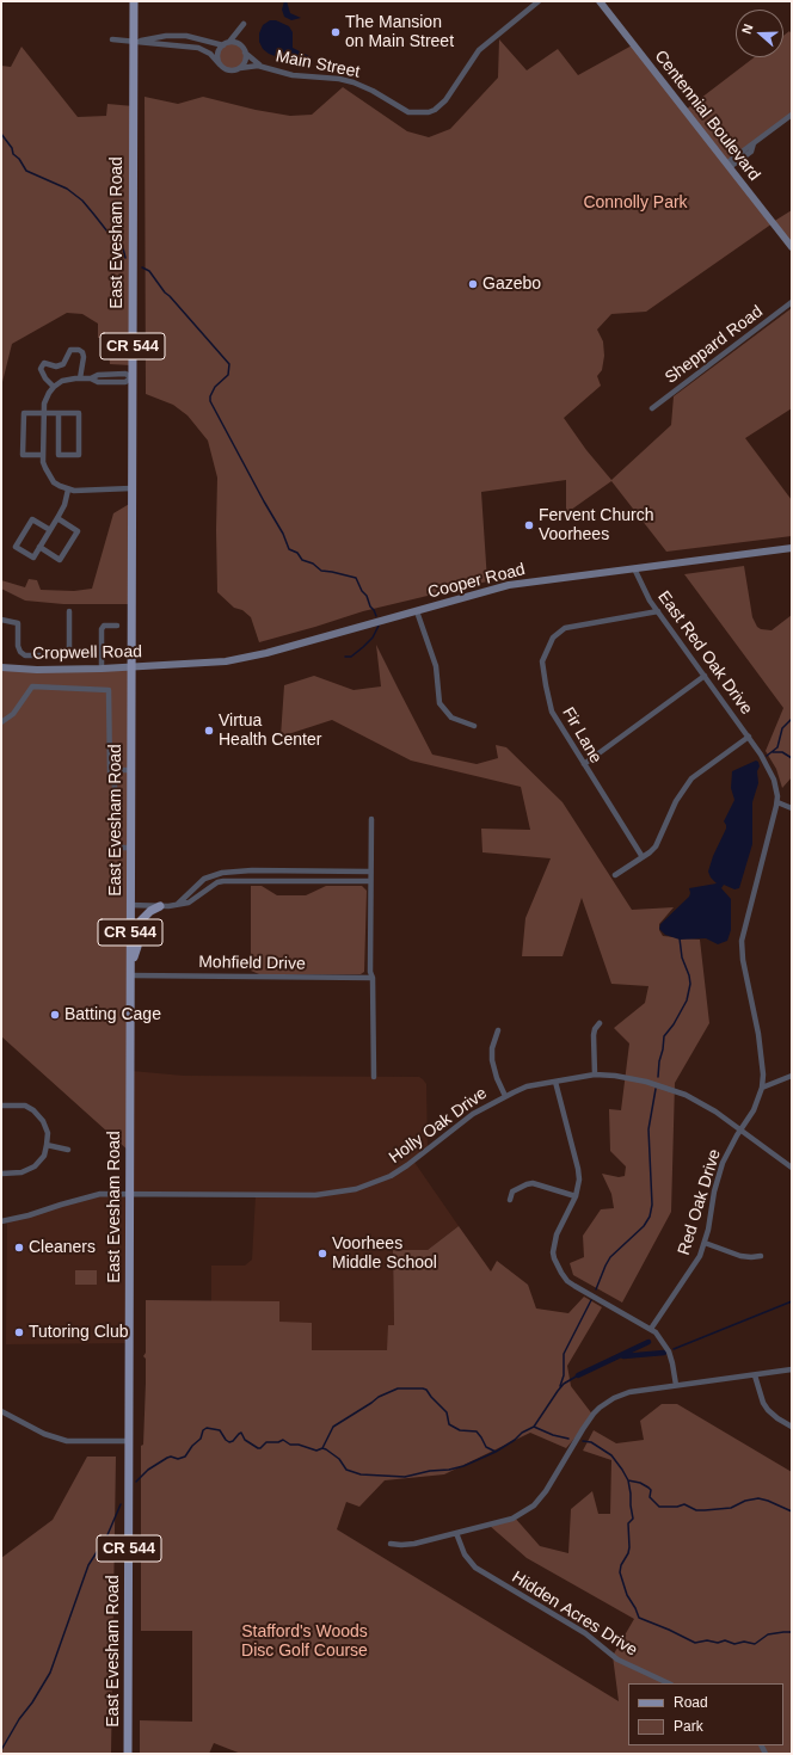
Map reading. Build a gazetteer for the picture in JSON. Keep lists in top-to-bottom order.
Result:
{
  "streets": {
    "main road": ["East Evesham Road", "CR 544"],
    "street": [
      "Main Street",
      "Centennial Boulevard",
      "Sheppard Road",
      "Cooper Road",
      "Cropwell Road",
      "East Red Oak Drive",
      "Fir Lane",
      "Mohfield Drive",
      "Holly Oak Drive",
      "Red Oak Drive",
      "Hidden Acres Drive"
    ]
  },
  "crossings": [
    ["East Evesham Road", "Cropwell Road"],
    ["East Evesham Road", "Mohfield Drive"],
    ["East Evesham Road", "Holly Oak Drive"],
    ["Cooper Road", "Cropwell Road"],
    ["Cooper Road", "East Red Oak Drive"],
    ["East Red Oak Drive", "Fir Lane"],
    ["Holly Oak Drive", "Red Oak Drive"]
  ],
  "parks": ["Connolly Park", "Stafford's Woods Disc Golf Course"],
  "places": [
    "The Mansion on Main Street",
    "Gazebo",
    "Fervent Church Voorhees",
    "Virtua Health Center",
    "Batting Cage",
    "Cleaners",
    "Voorhees Middle School",
    "Tutoring Club"
  ],
  "legend": ["Road", "Park"],
  "north": "left"
}
